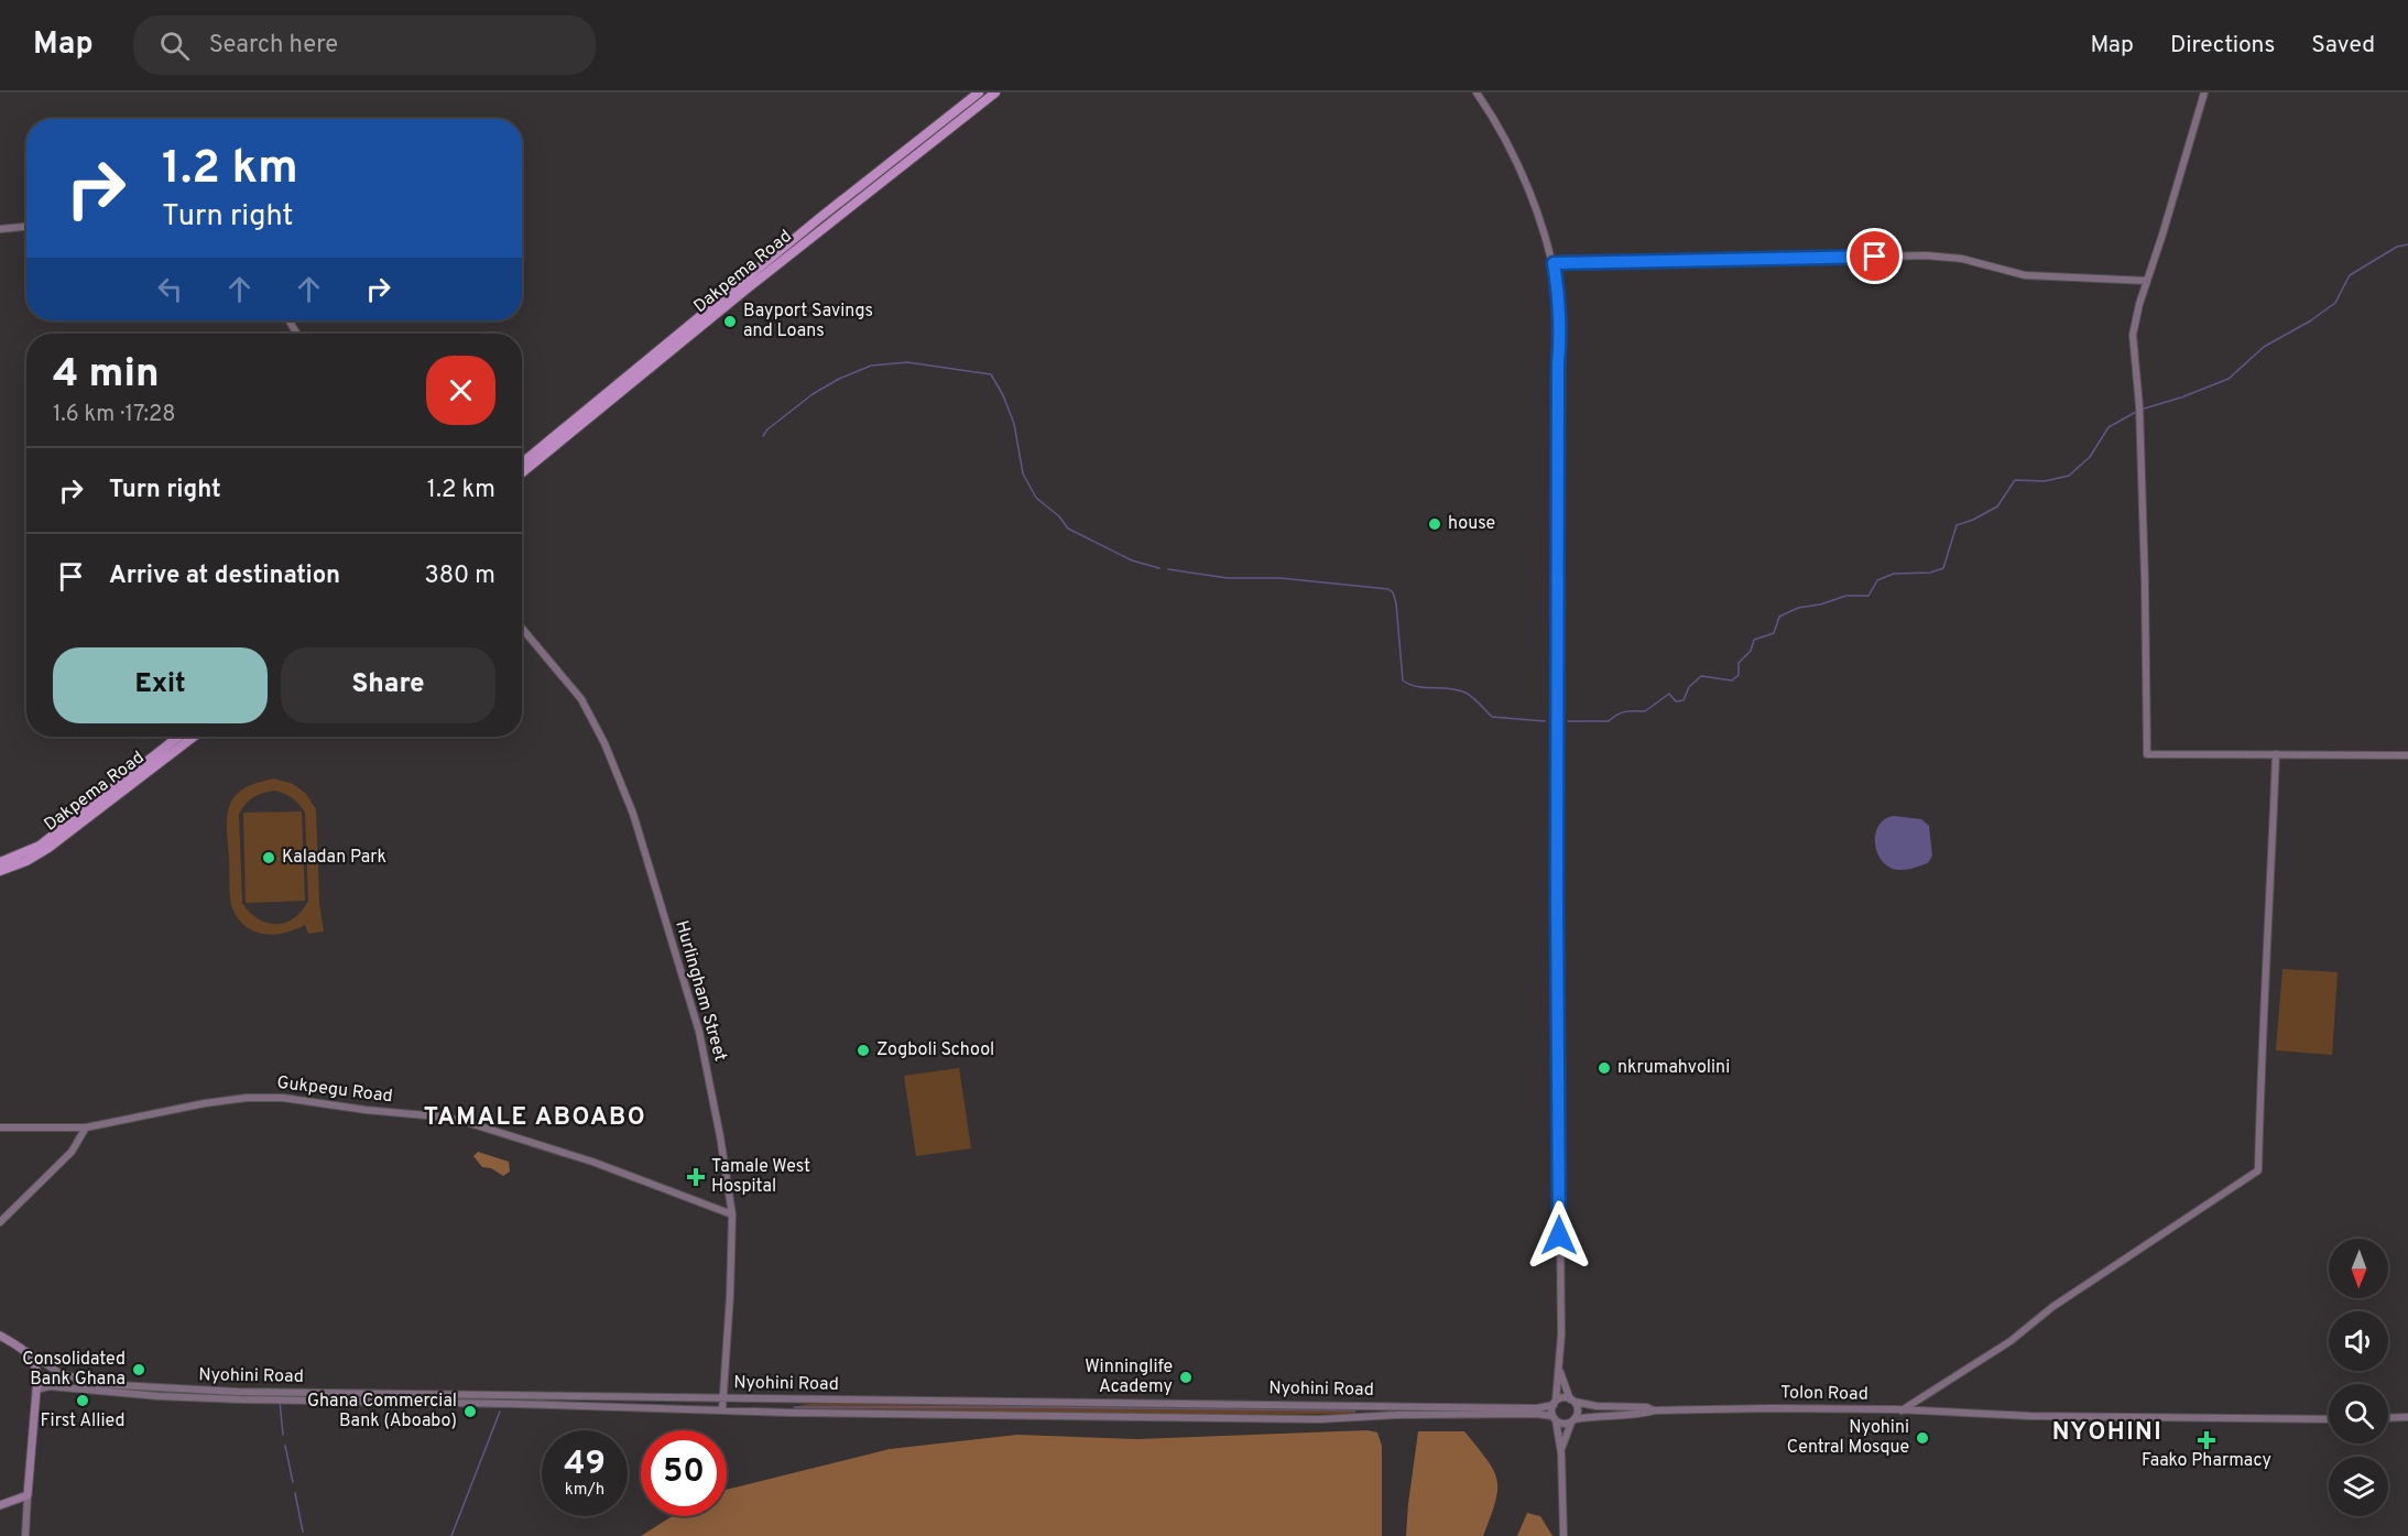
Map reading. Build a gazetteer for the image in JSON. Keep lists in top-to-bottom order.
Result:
{
  "streets": {
    "highway": ["Dakpema Road"],
    "main road": [
      "Hurlingham Street",
      "Gukpegu Road",
      "Nyohini Road",
      "Tolon Road"
    ]
  },
  "crossings": [
    ["Hurlingham Street", "Gukpegu Road"],
    ["Hurlingham Street", "Nyohini Road"]
  ],
  "districts": ["TAMALE ABOABO", "NYOHINI"],
  "places": {
    "other": [
      "Bayport Savings and Loans",
      "house",
      "Kaladan Park",
      "Zogboli School",
      "nkrumahvolini",
      "Consolidated Bank Ghana",
      "Winninglife Academy",
      "First Allied",
      "Ghana Commercial Bank (Aboabo)",
      "Nyohini Central Mosque"
    ],
    "health": ["Tamale West Hospital", "Faako Pharmacy"]
  },
  "north": "bottom",
  "page": {
    "header": "Map",
    "search": "Search here",
    "nav": ["Map", "Directions", "Saved"],
    "turn": ["1.2 km", "Turn right"],
    "heading": ["4 min", "1.6 km · 17:28"],
    "list": [
      {
        "name": "Turn right",
        "value": "1.2 km"
      },
      {
        "name": "Arrive at destination",
        "value": "380 m"
      }
    ],
    "buttons": ["Exit", "Share"],
    "speed": "49 km/h",
    "limit": "50"
  }
}
